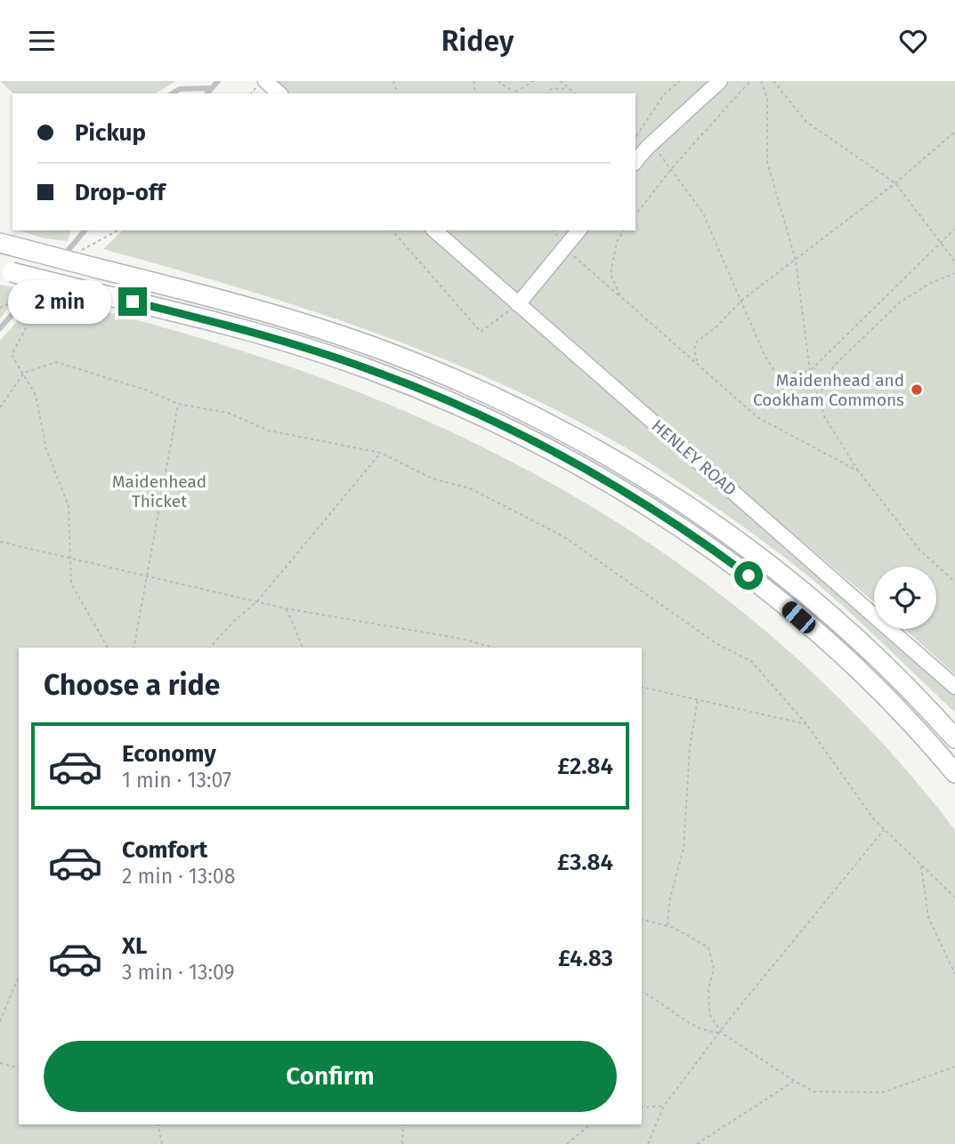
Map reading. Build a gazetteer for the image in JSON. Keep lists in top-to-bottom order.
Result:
{
  "streets": {
    "street": ["HENLEY ROAD"]
  },
  "parks": ["Maidenhead Thicket"],
  "places": ["Maidenhead and Cookham Commons"],
  "page": {
    "header": "Ridey",
    "banner": ["Pickup", "Drop-off"],
    "bubble": "2 min",
    "heading": "Choose a ride",
    "list": [
      {
        "name": "Economy",
        "note": "1 min · 13:07",
        "value": "£2.84"
      },
      {
        "name": "Comfort",
        "note": "2 min · 13:08",
        "value": "£3.84"
      },
      {
        "name": "XL",
        "note": "3 min · 13:09",
        "value": "£4.83"
      }
    ],
    "buttons": "Confirm"
  }
}
